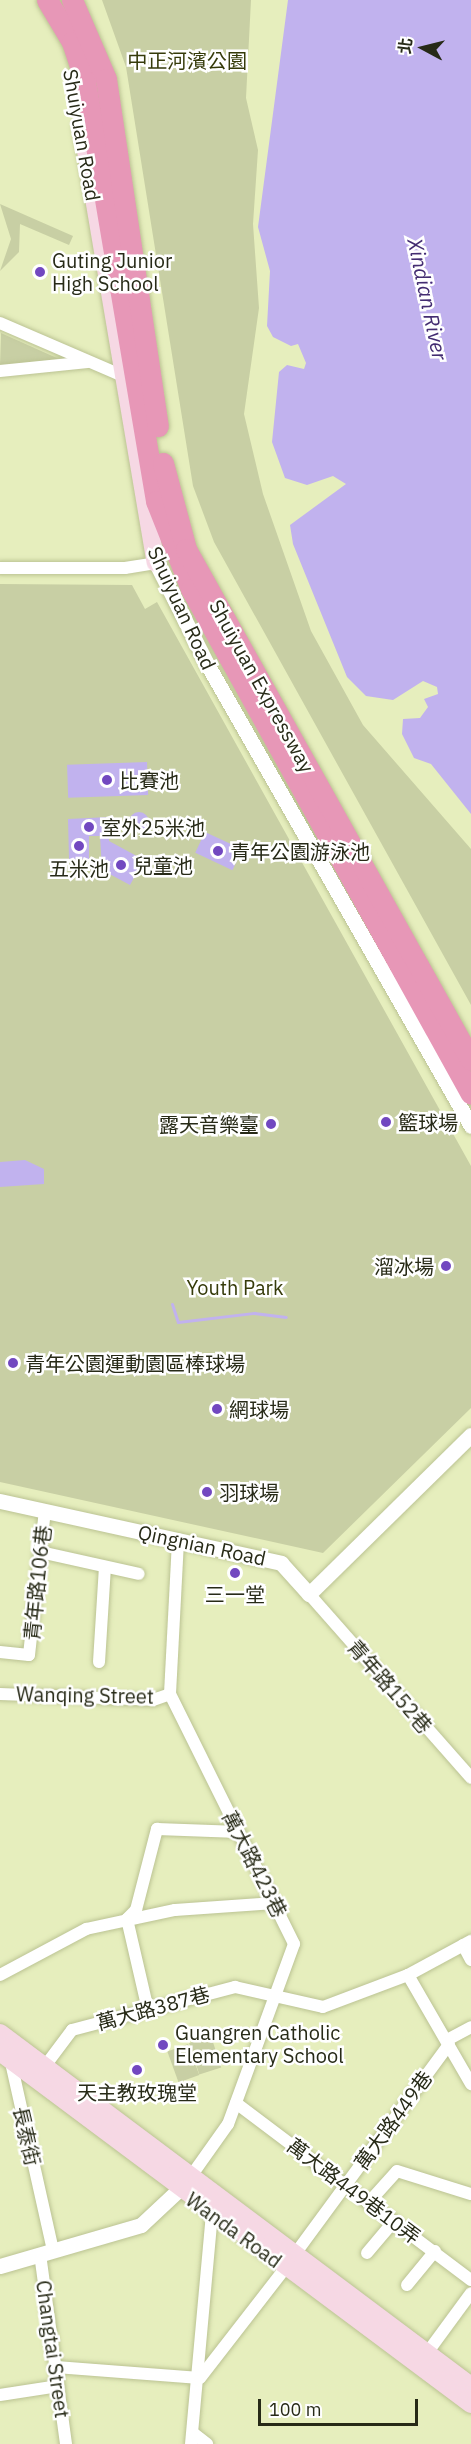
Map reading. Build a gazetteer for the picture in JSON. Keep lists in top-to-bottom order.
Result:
{
  "streets": {
    "highway": ["Shuiyuan Expressway"],
    "main road": ["Shuiyuan Road", "Wanda Road"],
    "street": [
      "Qingnian Road",
      "青年路106巷",
      "青年路152巷",
      "Wanqing Street",
      "萬大路423巷",
      "萬大路387巷",
      "萬大路449巷",
      "長泰街",
      "萬大路449巷10弄",
      "Changtai Street"
    ]
  },
  "crossings": [
    ["Qingnian Road", "青年路106巷"],
    ["Qingnian Road", "青年路152巷"],
    ["Qingnian Road", "萬大路423巷"],
    ["Wanqing Street", "萬大路423巷"],
    ["萬大路423巷", "萬大路387巷"],
    ["萬大路423巷", "萬大路449巷10弄"],
    ["萬大路423巷", "Wanda Road"],
    ["萬大路387巷", "Wanda Road"],
    ["萬大路449巷", "萬大路449巷10弄"],
    ["萬大路449巷", "Wanda Road"],
    ["長泰街", "Wanda Road"],
    ["長泰街", "Changtai Street"]
  ],
  "water": ["Xindian River"],
  "parks": ["中正河濱公園", "Youth Park"],
  "places": [
    "Guting Junior High School",
    "比賽池",
    "室外25米池",
    "五米池",
    "青年公園游泳池",
    "兒童池",
    "籃球場",
    "露天音樂臺",
    "溜冰場",
    "青年公園運動園區棒球場",
    "網球場",
    "羽球場",
    "三一堂",
    "Guangren Catholic Elementary School",
    "天主教玫瑰堂"
  ],
  "scale_bar": "100 m",
  "north": "left"
}
